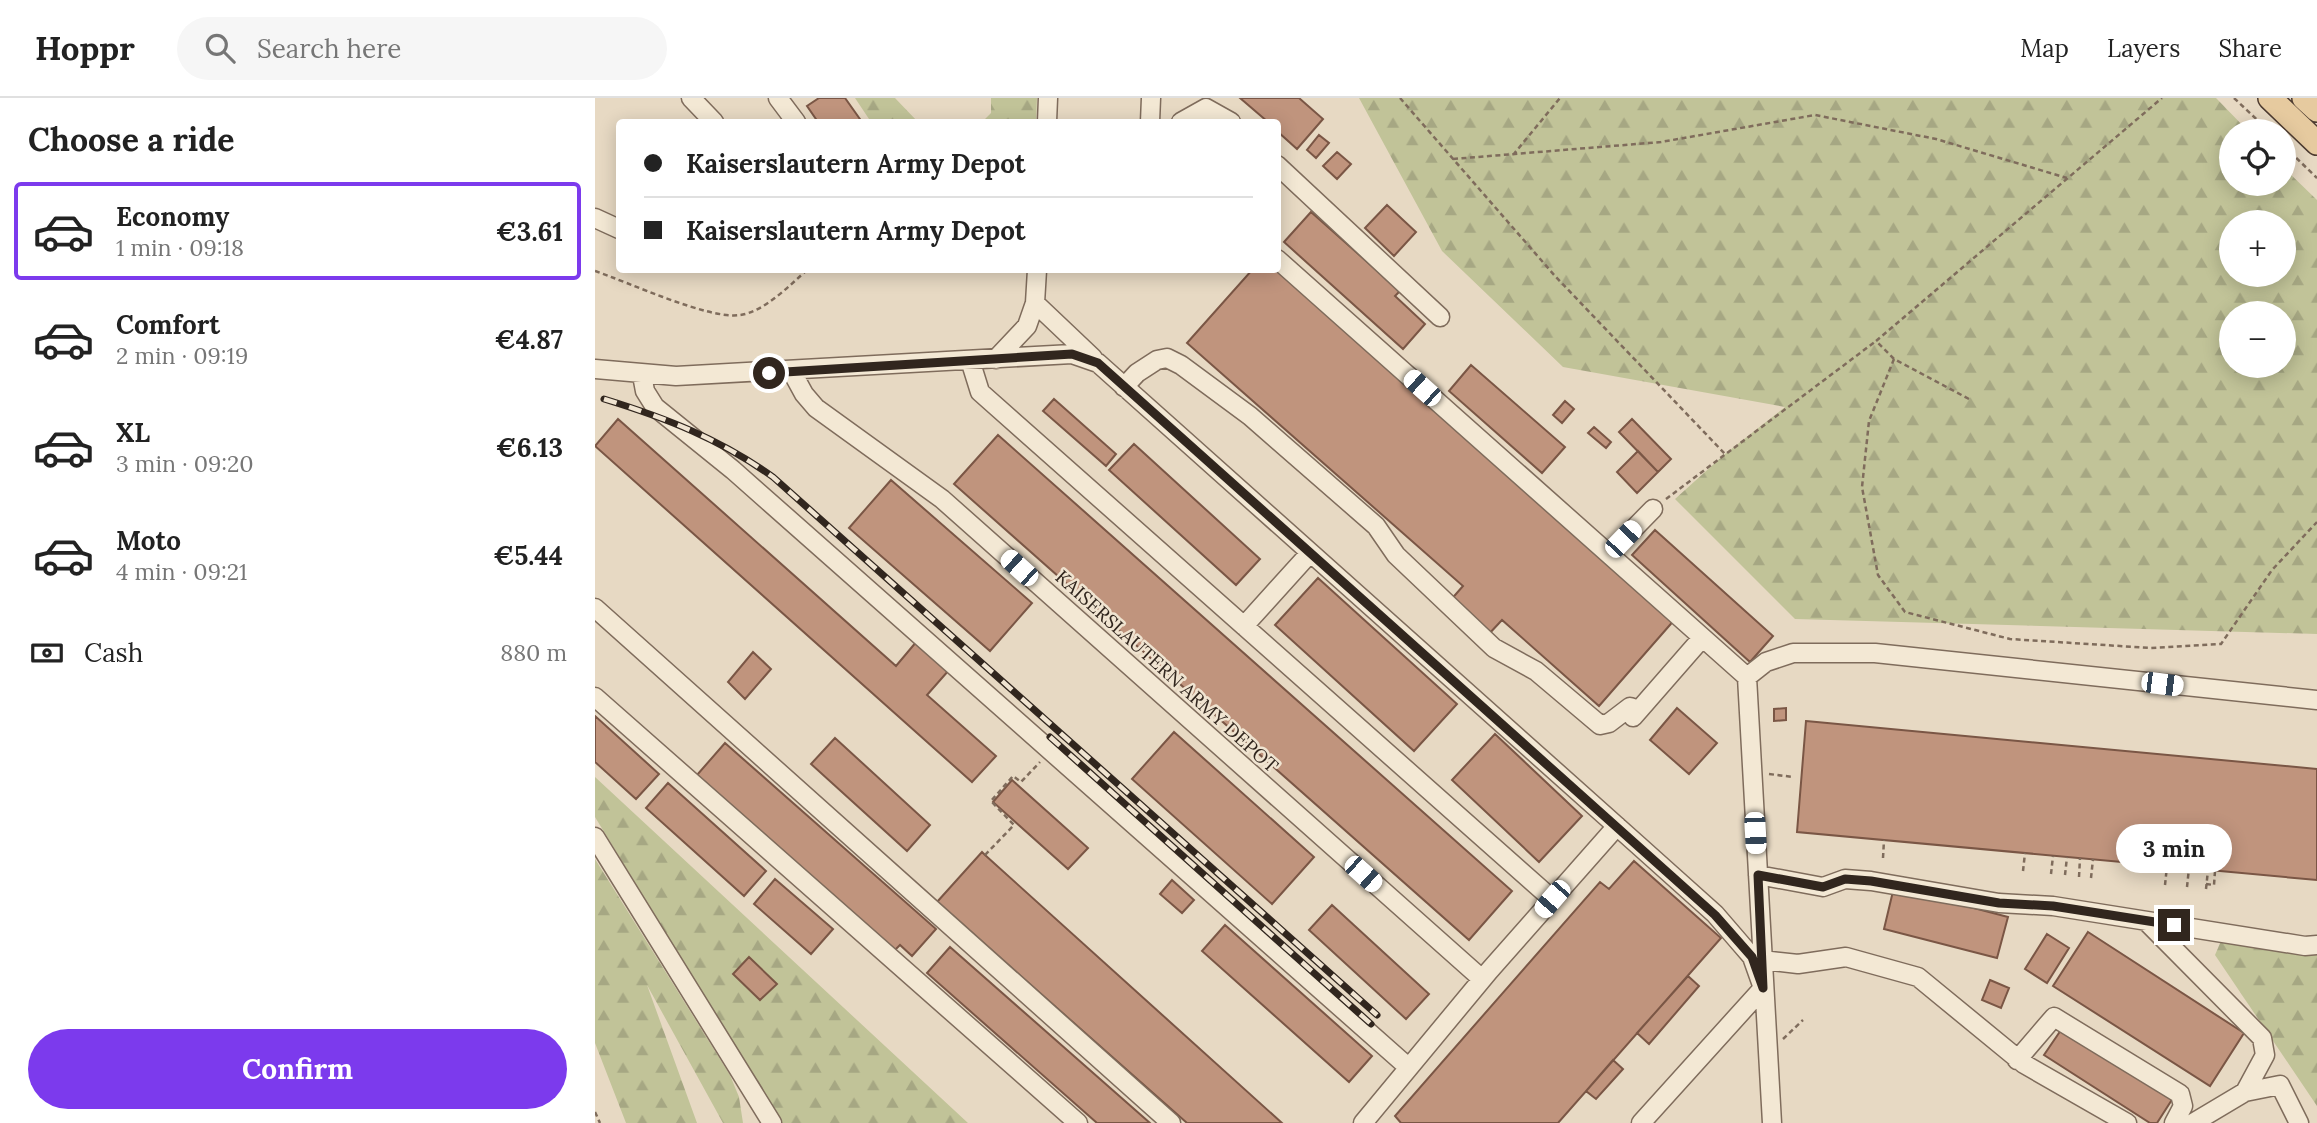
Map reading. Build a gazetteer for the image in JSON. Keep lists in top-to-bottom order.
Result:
{
  "streets": {
    "lane": ["KAISERSLAUTERN ARMY DEPOT"]
  },
  "page": {
    "header": "Hoppr",
    "search": "Search here",
    "nav": ["Map", "Layers", "Share"],
    "heading": "Choose a ride",
    "map_buttons": ["+", "−"],
    "banner": ["Kaiserslautern Army Depot", "Kaiserslautern Army Depot"],
    "list": [
      {
        "name": "Economy",
        "note": "1 min · 09:18",
        "value": "€3.61"
      },
      {
        "name": "Comfort",
        "note": "2 min · 09:19",
        "value": "€4.87"
      },
      {
        "name": "XL",
        "note": "3 min · 09:20",
        "value": "€6.13"
      },
      {
        "name": "Moto",
        "note": "4 min · 09:21",
        "value": "€5.44"
      }
    ],
    "pay": ["Cash", "880 m"],
    "bubble": "3 min",
    "buttons": "Confirm"
  }
}
